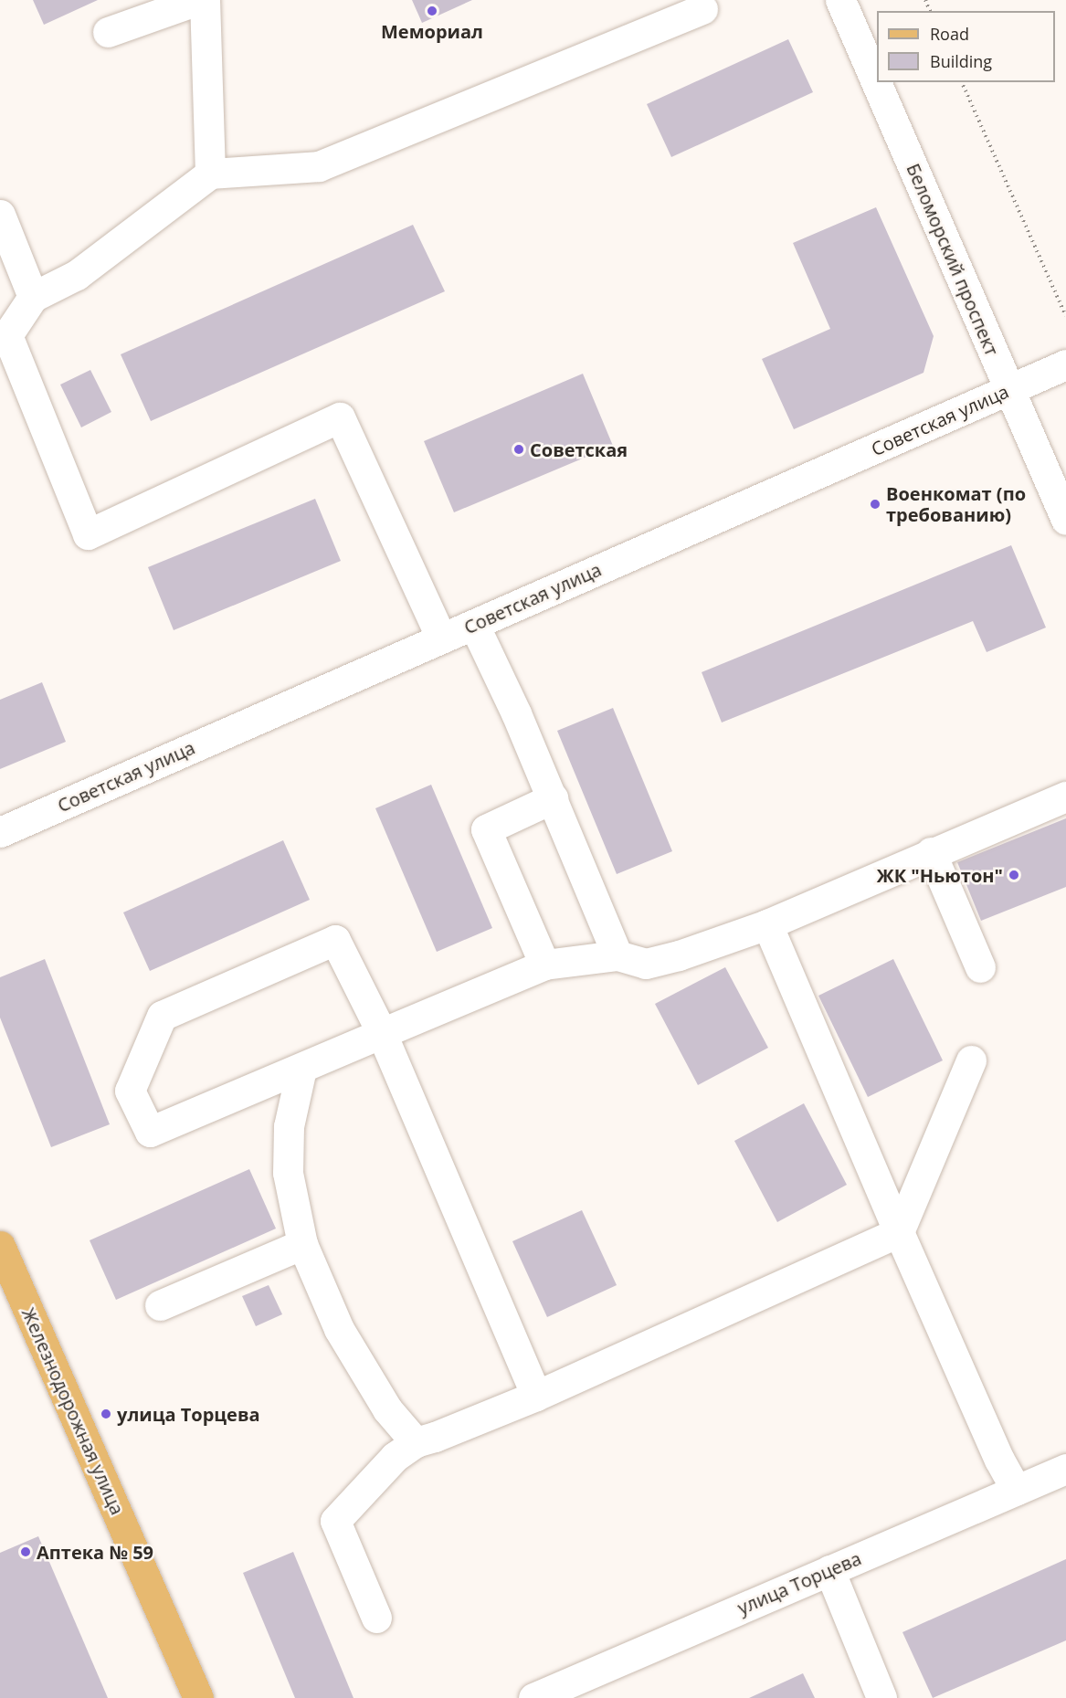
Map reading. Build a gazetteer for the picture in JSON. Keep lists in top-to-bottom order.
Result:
{
  "streets": {
    "main road": ["Железнодорожная улица"],
    "street": ["Беломорский проспект", "Советская улица", "улица Торцева"]
  },
  "crossings": [
    ["Беломорский проспект", "Советская улица"]
  ],
  "places": [
    "Мемориал",
    "Советская",
    "Военкомат (по требованию)",
    "ЖК \"Ньютон\"",
    "улица Торцева",
    "Аптека № 59"
  ],
  "legend": ["Road", "Building"]
}
